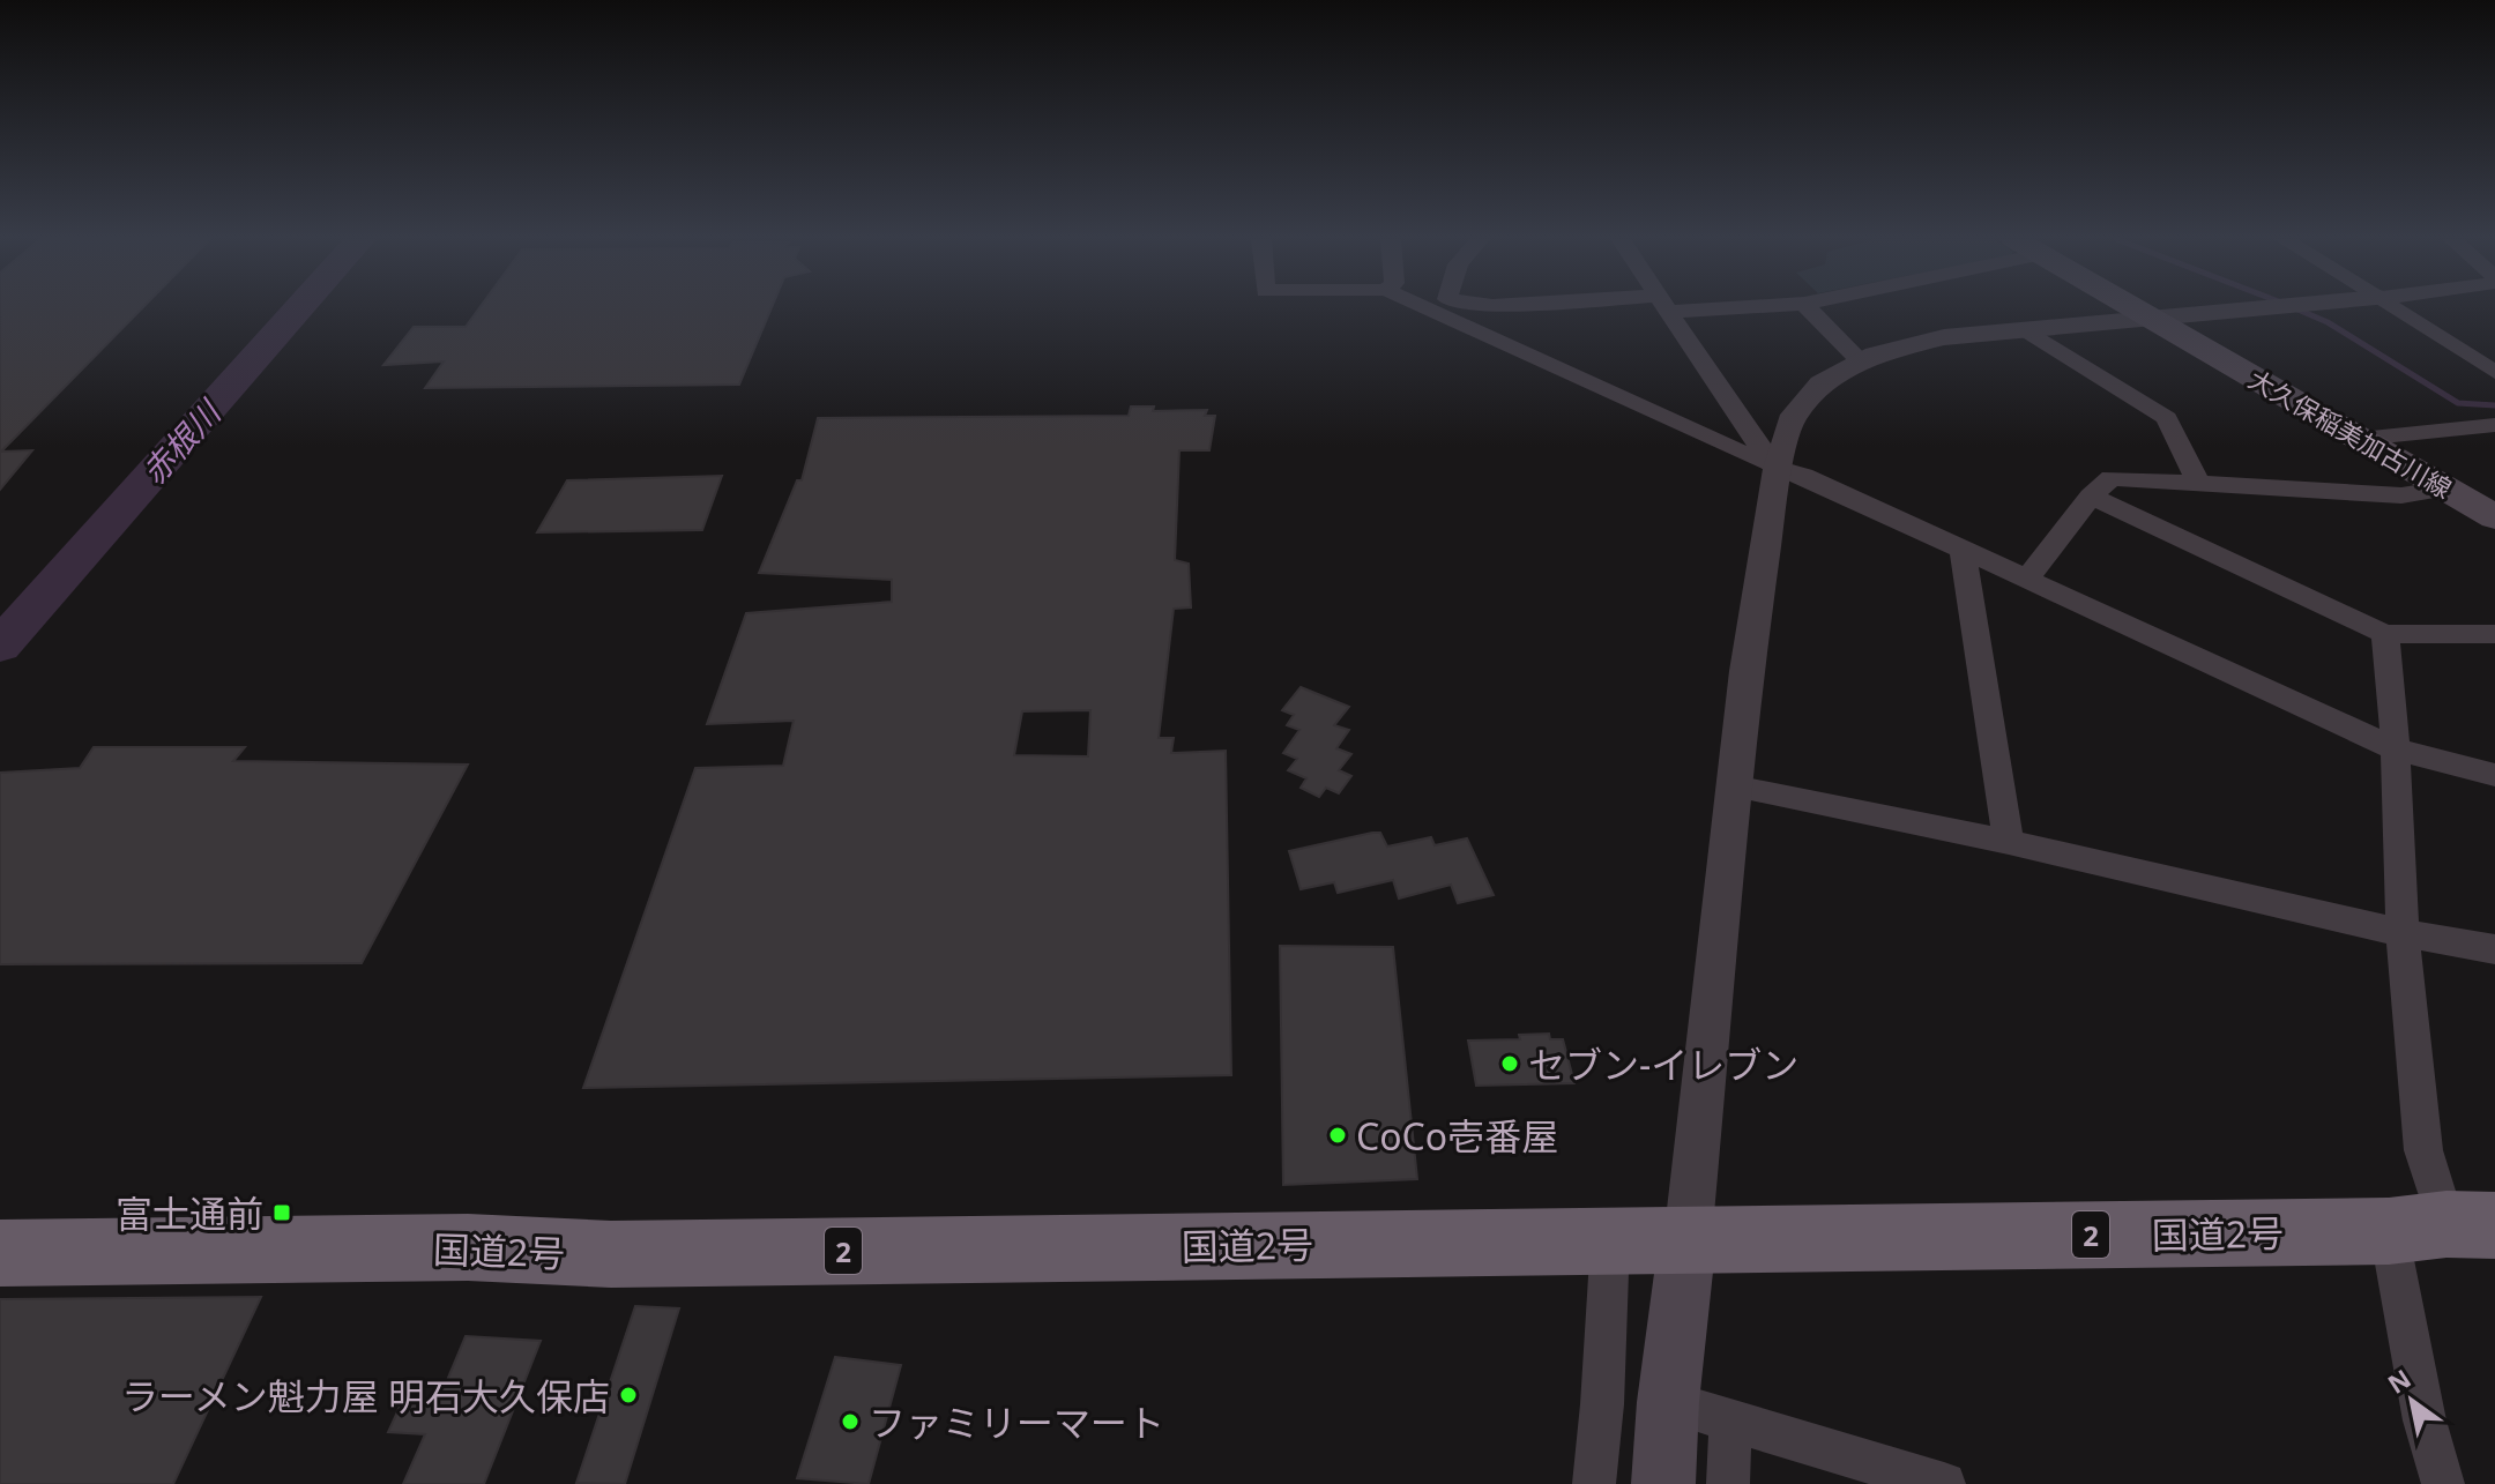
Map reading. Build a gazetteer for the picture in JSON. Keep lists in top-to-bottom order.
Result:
{
  "streets": {
    "highway": ["国道2号", "2"],
    "main road": ["大久保稲美加古川線"]
  },
  "water": ["赤根川"],
  "places": {
    "other": [
      "セブン-イレブン",
      "CoCo壱番屋",
      "ラーメン魁力屋 明石大久保店",
      "ファミリーマート"
    ],
    "transit": ["富士通前"]
  },
  "north": "top left"
}
